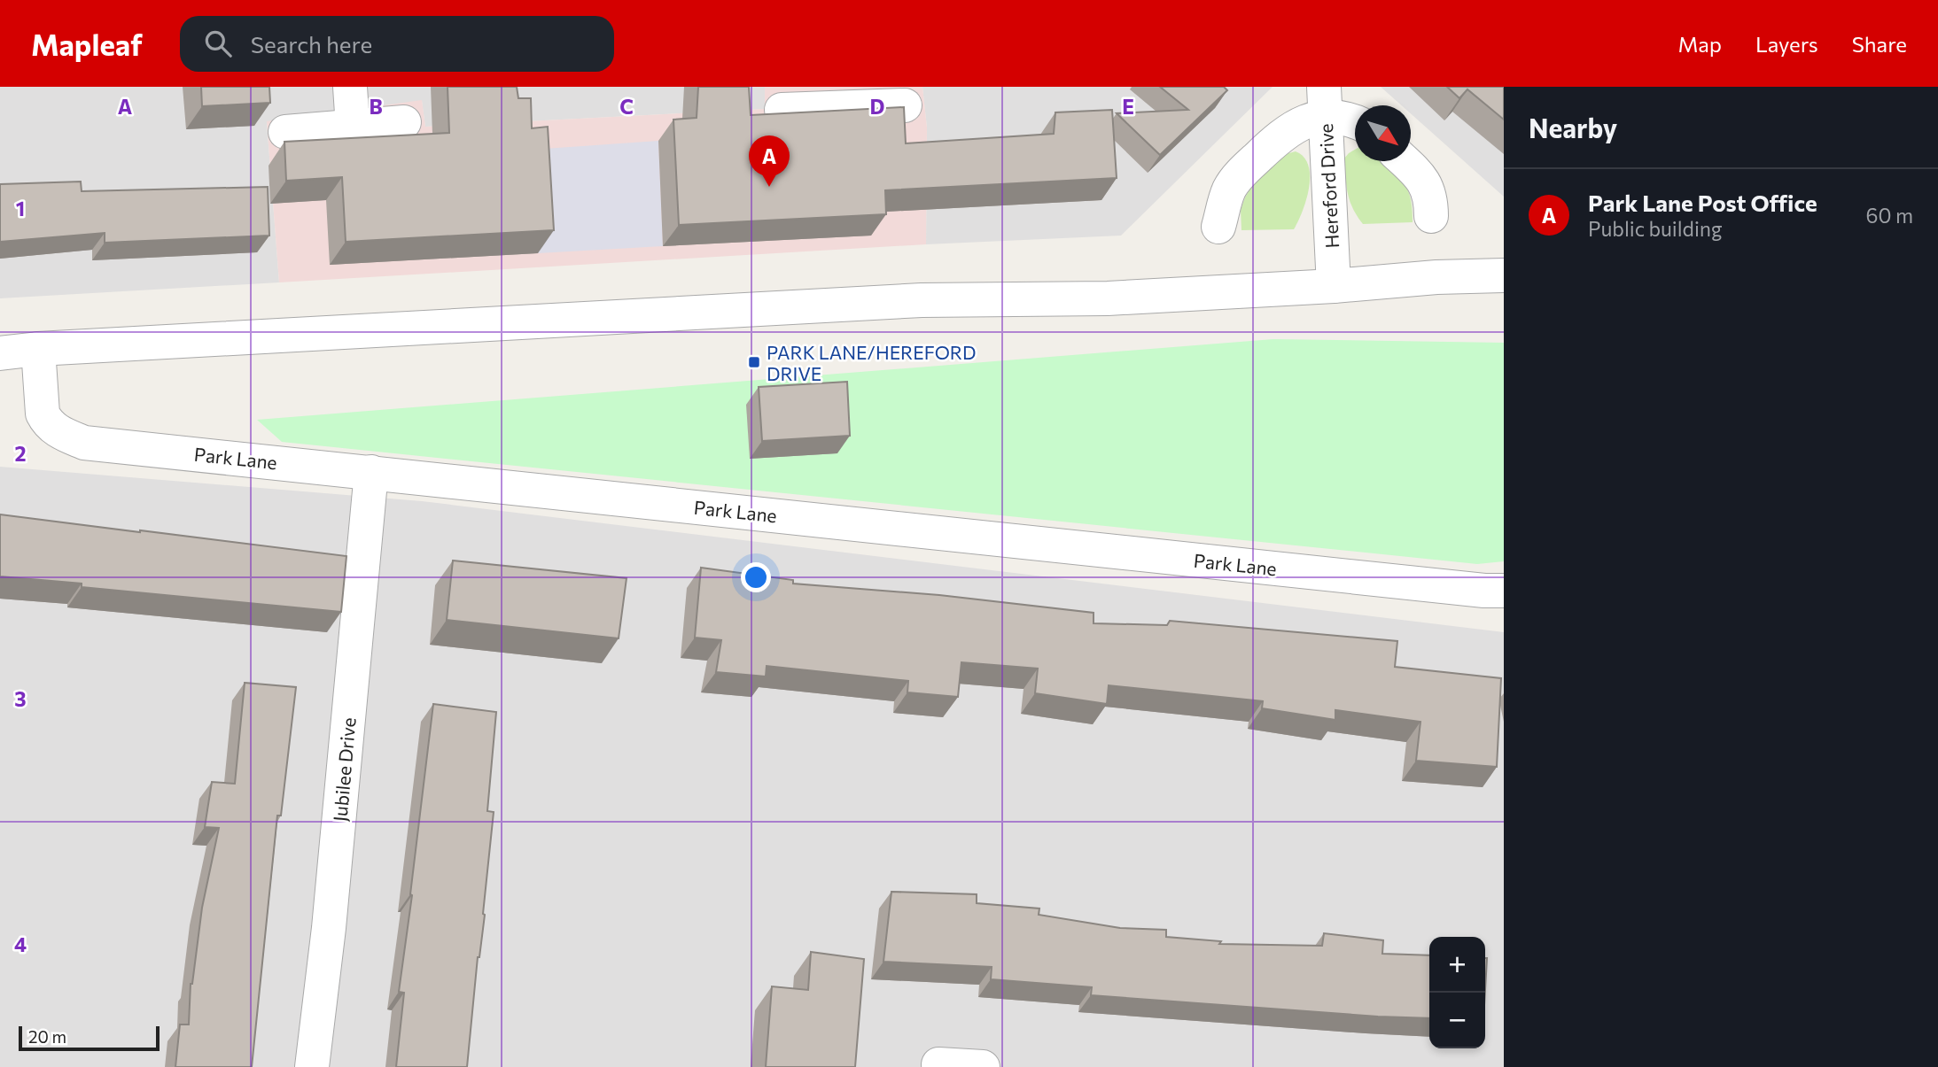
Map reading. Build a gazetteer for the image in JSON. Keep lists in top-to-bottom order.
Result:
{
  "streets": {
    "street": ["Hereford Drive", "Park Lane", "Jubilee Drive"]
  },
  "crossings": [
    ["Park Lane", "Jubilee Drive"]
  ],
  "places": {
    "transit": ["PARK LANE/HEREFORD DRIVE"]
  },
  "scale_bar": "20 m",
  "north": "bottom right",
  "page": {
    "header": "Mapleaf",
    "search": "Search here",
    "nav": ["Map", "Layers", "Share"],
    "heading": "Nearby",
    "pins": "A",
    "list": [
      {
        "mark": "A",
        "name": "Park Lane Post Office",
        "note": "Public building",
        "value": "60 m"
      }
    ],
    "map_buttons": ["+", "−"],
    "scale": "20 m"
  },
  "grid": {
    "columns": [
      "A",
      "B",
      "C",
      "D",
      "E"
    ],
    "rows": [
      "1",
      "2",
      "3",
      "4"
    ]
  }
}
